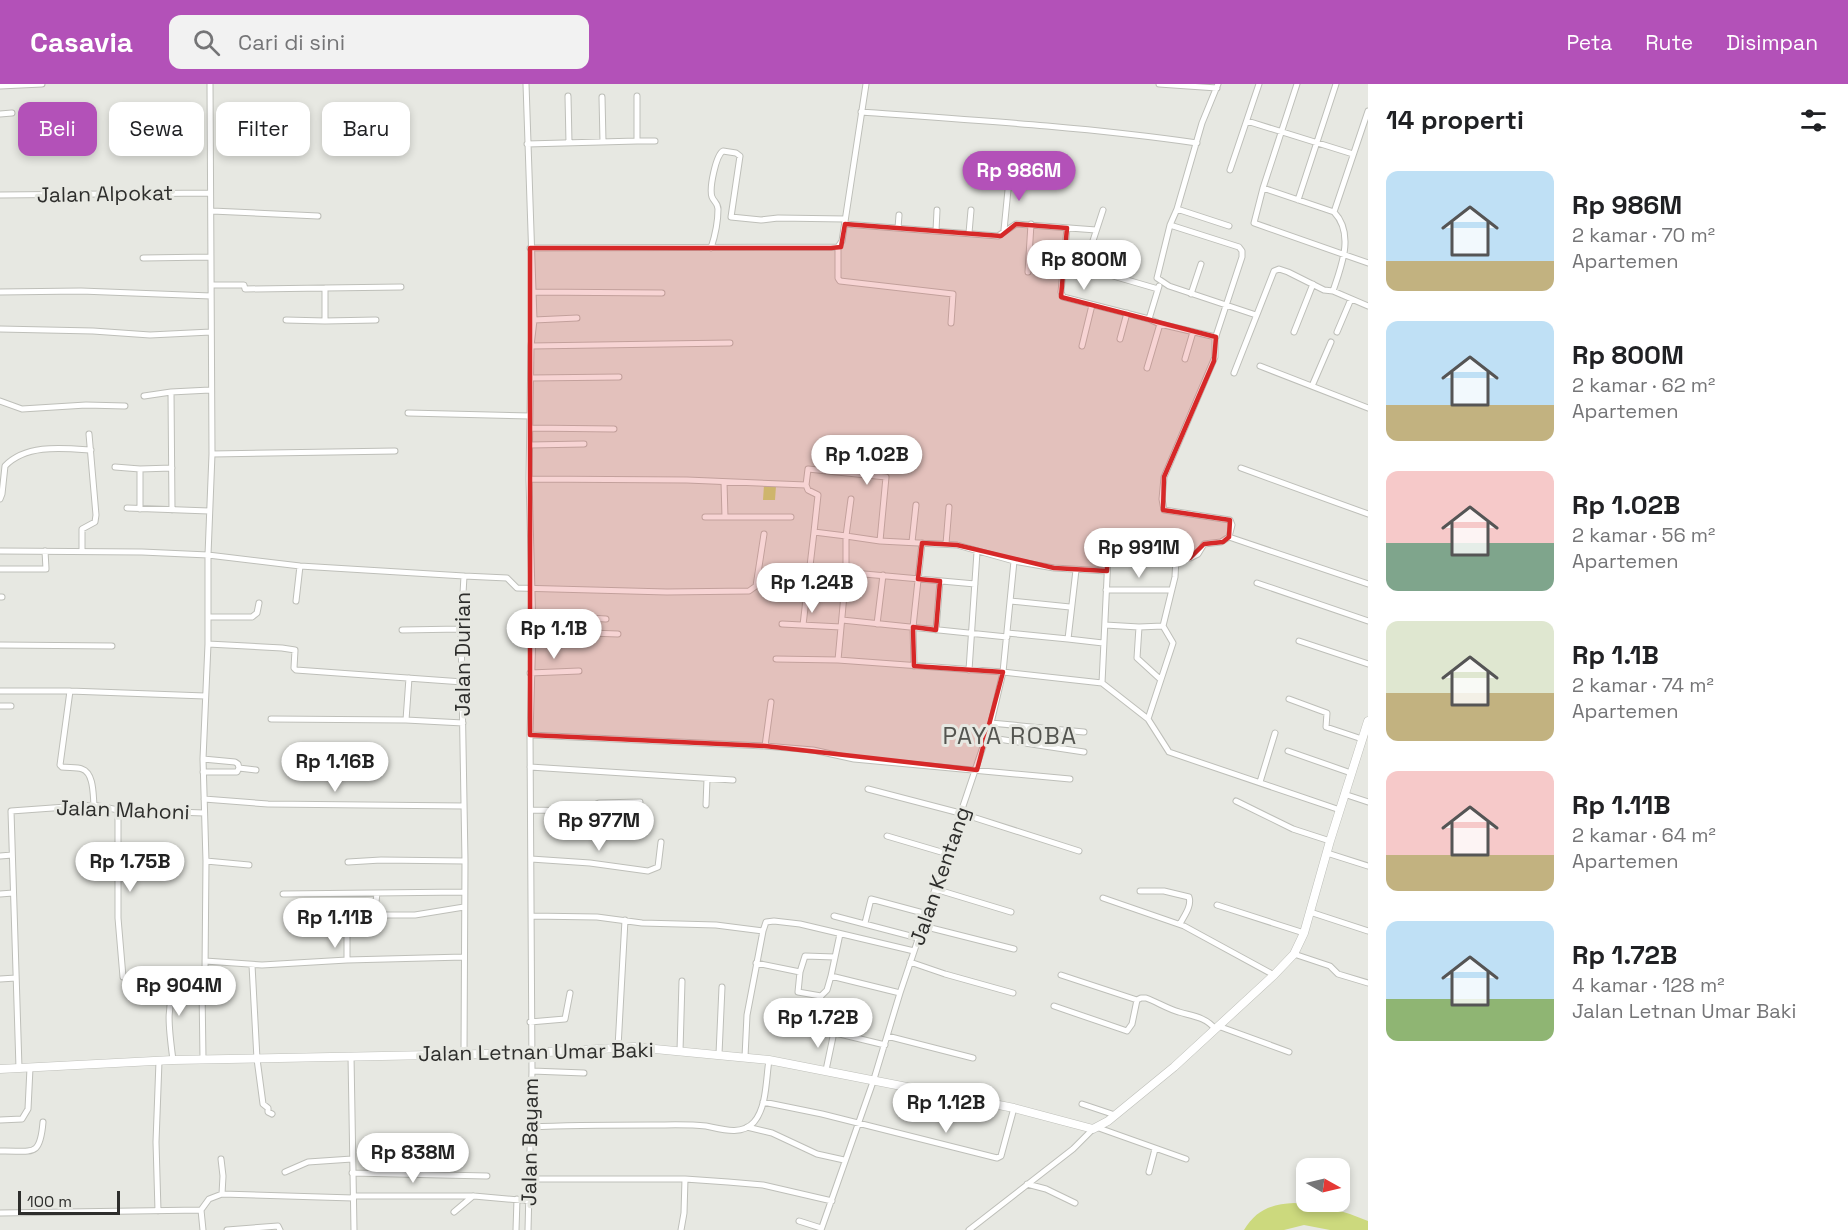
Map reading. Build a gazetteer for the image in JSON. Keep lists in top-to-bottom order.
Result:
{
  "streets": {
    "street": [
      "Jalan Alpokat",
      "Jalan Durian",
      "Jalan Mahoni",
      "Jalan Kentang",
      "Jalan Letnan Umar Baki",
      "Jalan Bayam"
    ]
  },
  "crossings": [
    ["Jalan Durian", "Jalan Letnan Umar Baki"],
    ["Jalan Mahoni", "Jalan Letnan Umar Baki"],
    ["Jalan Kentang", "Jalan Letnan Umar Baki"],
    ["Jalan Letnan Umar Baki", "Jalan Bayam"]
  ],
  "districts": ["PAYA ROBA"],
  "scale_bar": "100 m",
  "north": "right",
  "page": {
    "header": "Casavia",
    "search": "Cari di sini",
    "nav": ["Peta", "Rute", "Disimpan"],
    "heading": "14 properti",
    "chip": [
      "Beli",
      "Sewa",
      "Filter",
      "Baru"
    ],
    "price": [
      "Rp 986M",
      "Rp 800M",
      "Rp 1.02B",
      "Rp 991M",
      "Rp 1.24B",
      "Rp 1.1B",
      "Rp 1.16B",
      "Rp 977M",
      "Rp 1.75B",
      "Rp 1.11B",
      "Rp 904M",
      "Rp 1.72B",
      "Rp 1.12B",
      "Rp 838M"
    ],
    "list": [
      {
        "name": "Rp 986M",
        "note": "2 kamar · 70 m² · Apartemen"
      },
      {
        "name": "Rp 800M",
        "note": "2 kamar · 62 m² · Apartemen"
      },
      {
        "name": "Rp 1.02B",
        "note": "2 kamar · 56 m² · Apartemen"
      },
      {
        "name": "Rp 1.1B",
        "note": "2 kamar · 74 m² · Apartemen"
      },
      {
        "name": "Rp 1.11B",
        "note": "2 kamar · 64 m² · Apartemen"
      },
      {
        "name": "Rp 1.72B",
        "note": "4 kamar · 128 m² · Jalan Letnan Umar Baki"
      }
    ],
    "scale": "100 m"
  }
}
